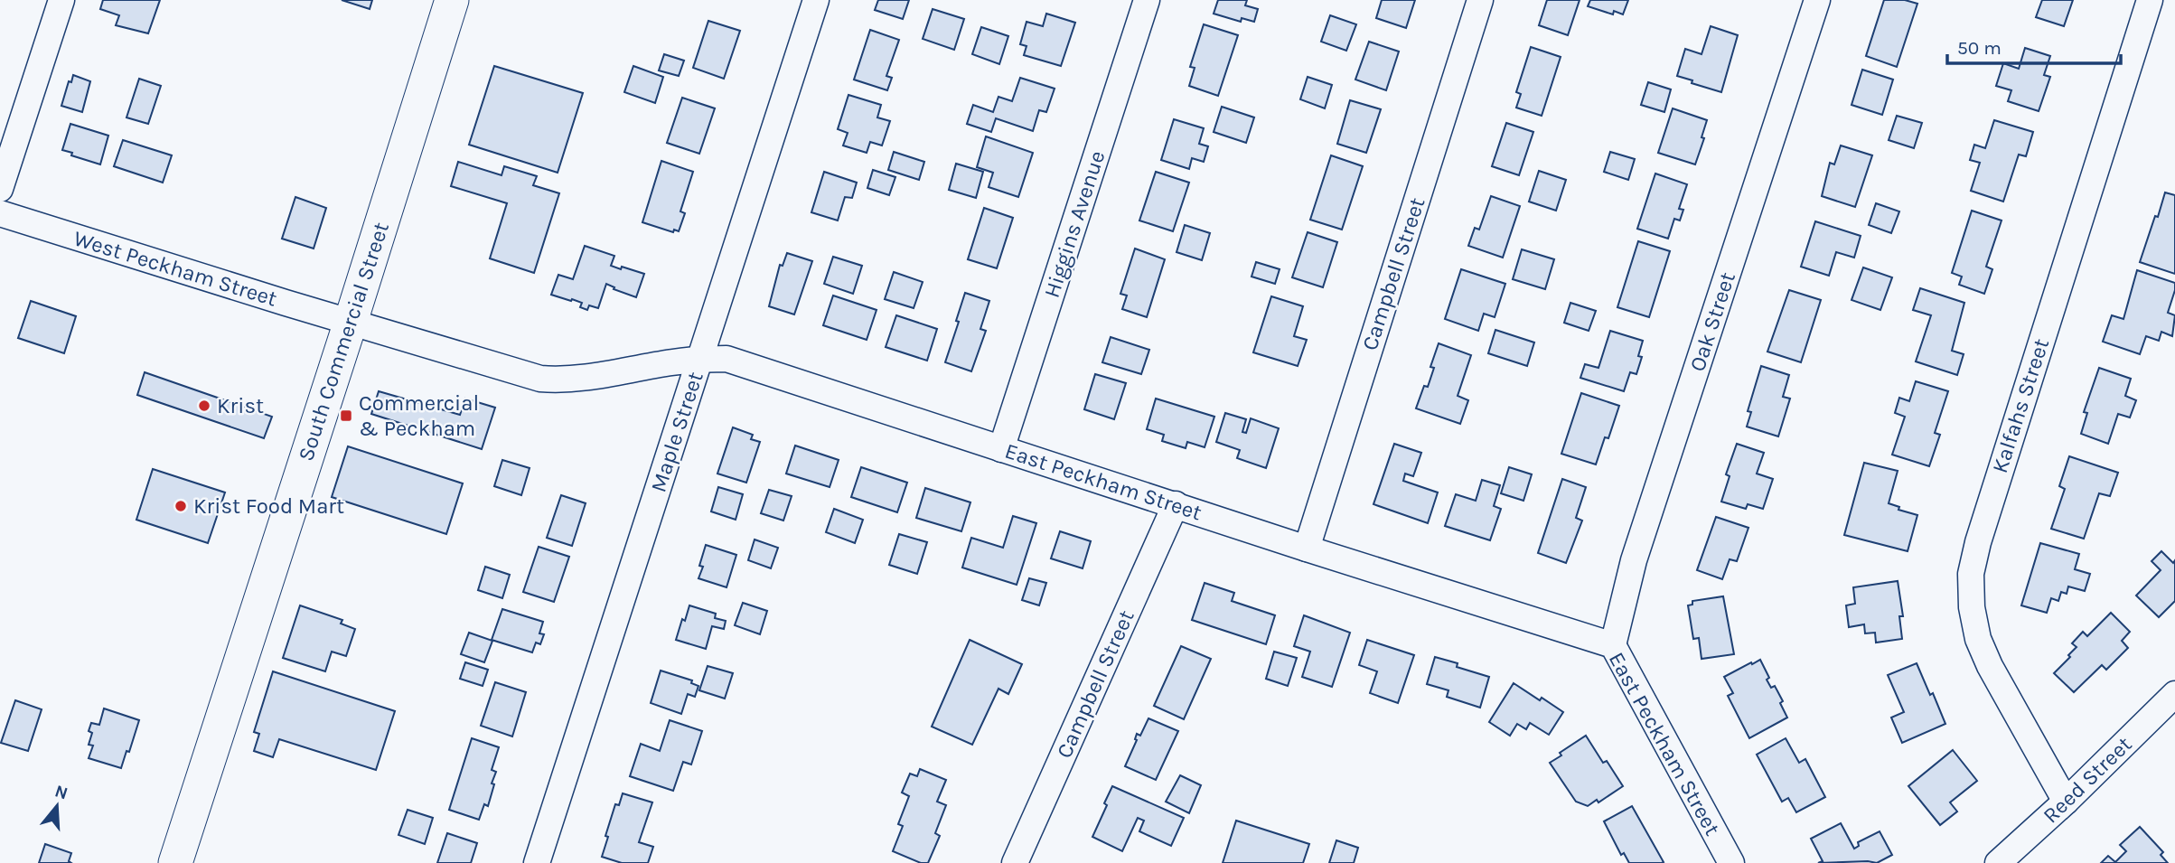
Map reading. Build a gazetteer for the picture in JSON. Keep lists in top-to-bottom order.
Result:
{
  "streets": {
    "main road": ["South Commercial Street"],
    "street": [
      "Higgins Avenue",
      "West Peckham Street",
      "Campbell Street",
      "Oak Street",
      "Kalfahs Street",
      "Maple Street",
      "East Peckham Street",
      "Reed Street"
    ]
  },
  "crossings": [
    ["Higgins Avenue", "East Peckham Street"],
    ["West Peckham Street", "South Commercial Street"],
    ["West Peckham Street", "East Peckham Street"],
    ["Campbell Street", "East Peckham Street"],
    ["Oak Street", "East Peckham Street"],
    ["South Commercial Street", "East Peckham Street"],
    ["Kalfahs Street", "Reed Street"],
    ["Maple Street", "East Peckham Street"]
  ],
  "places": {
    "other": ["Krist", "Krist Food Mart"],
    "transit": ["Commercial & Peckham"]
  },
  "scale_bar": "50 m",
  "north": "top"
}
